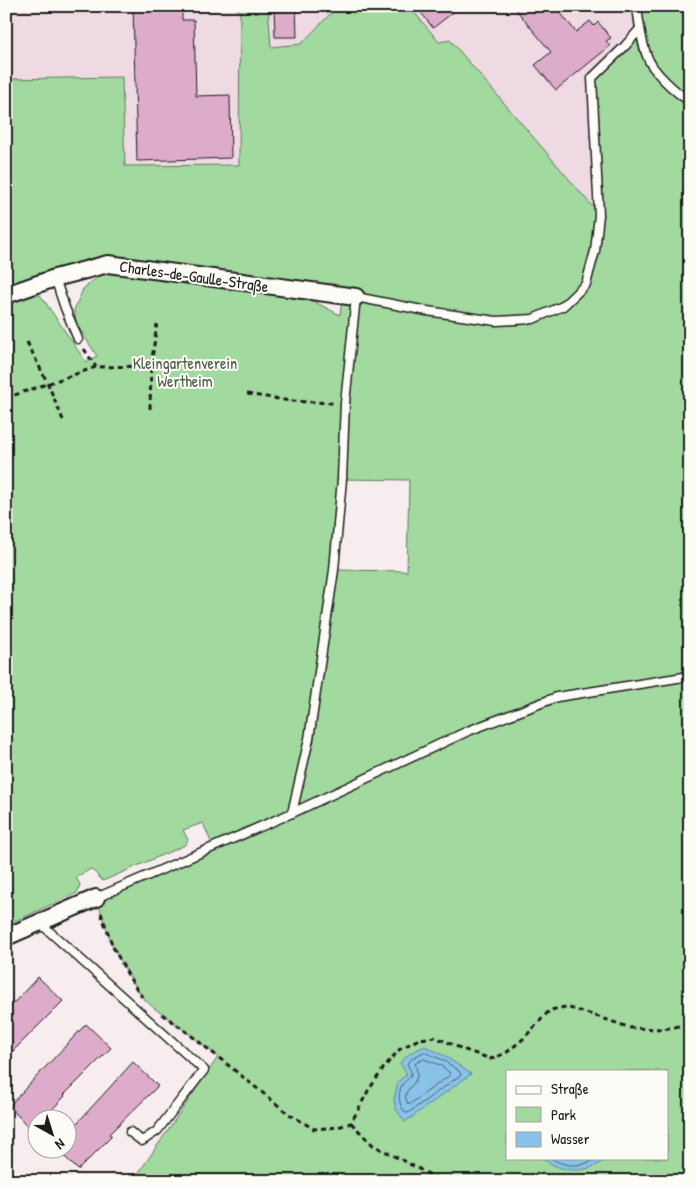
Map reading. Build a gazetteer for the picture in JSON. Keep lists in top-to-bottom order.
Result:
{
  "streets": {
    "street": ["Charles-de-Gaulle-Straße"]
  },
  "parks": ["Kleingartenverein Wertheim"],
  "legend": ["Straße", "Park", "Wasser"],
  "north": "bottom right"
}
